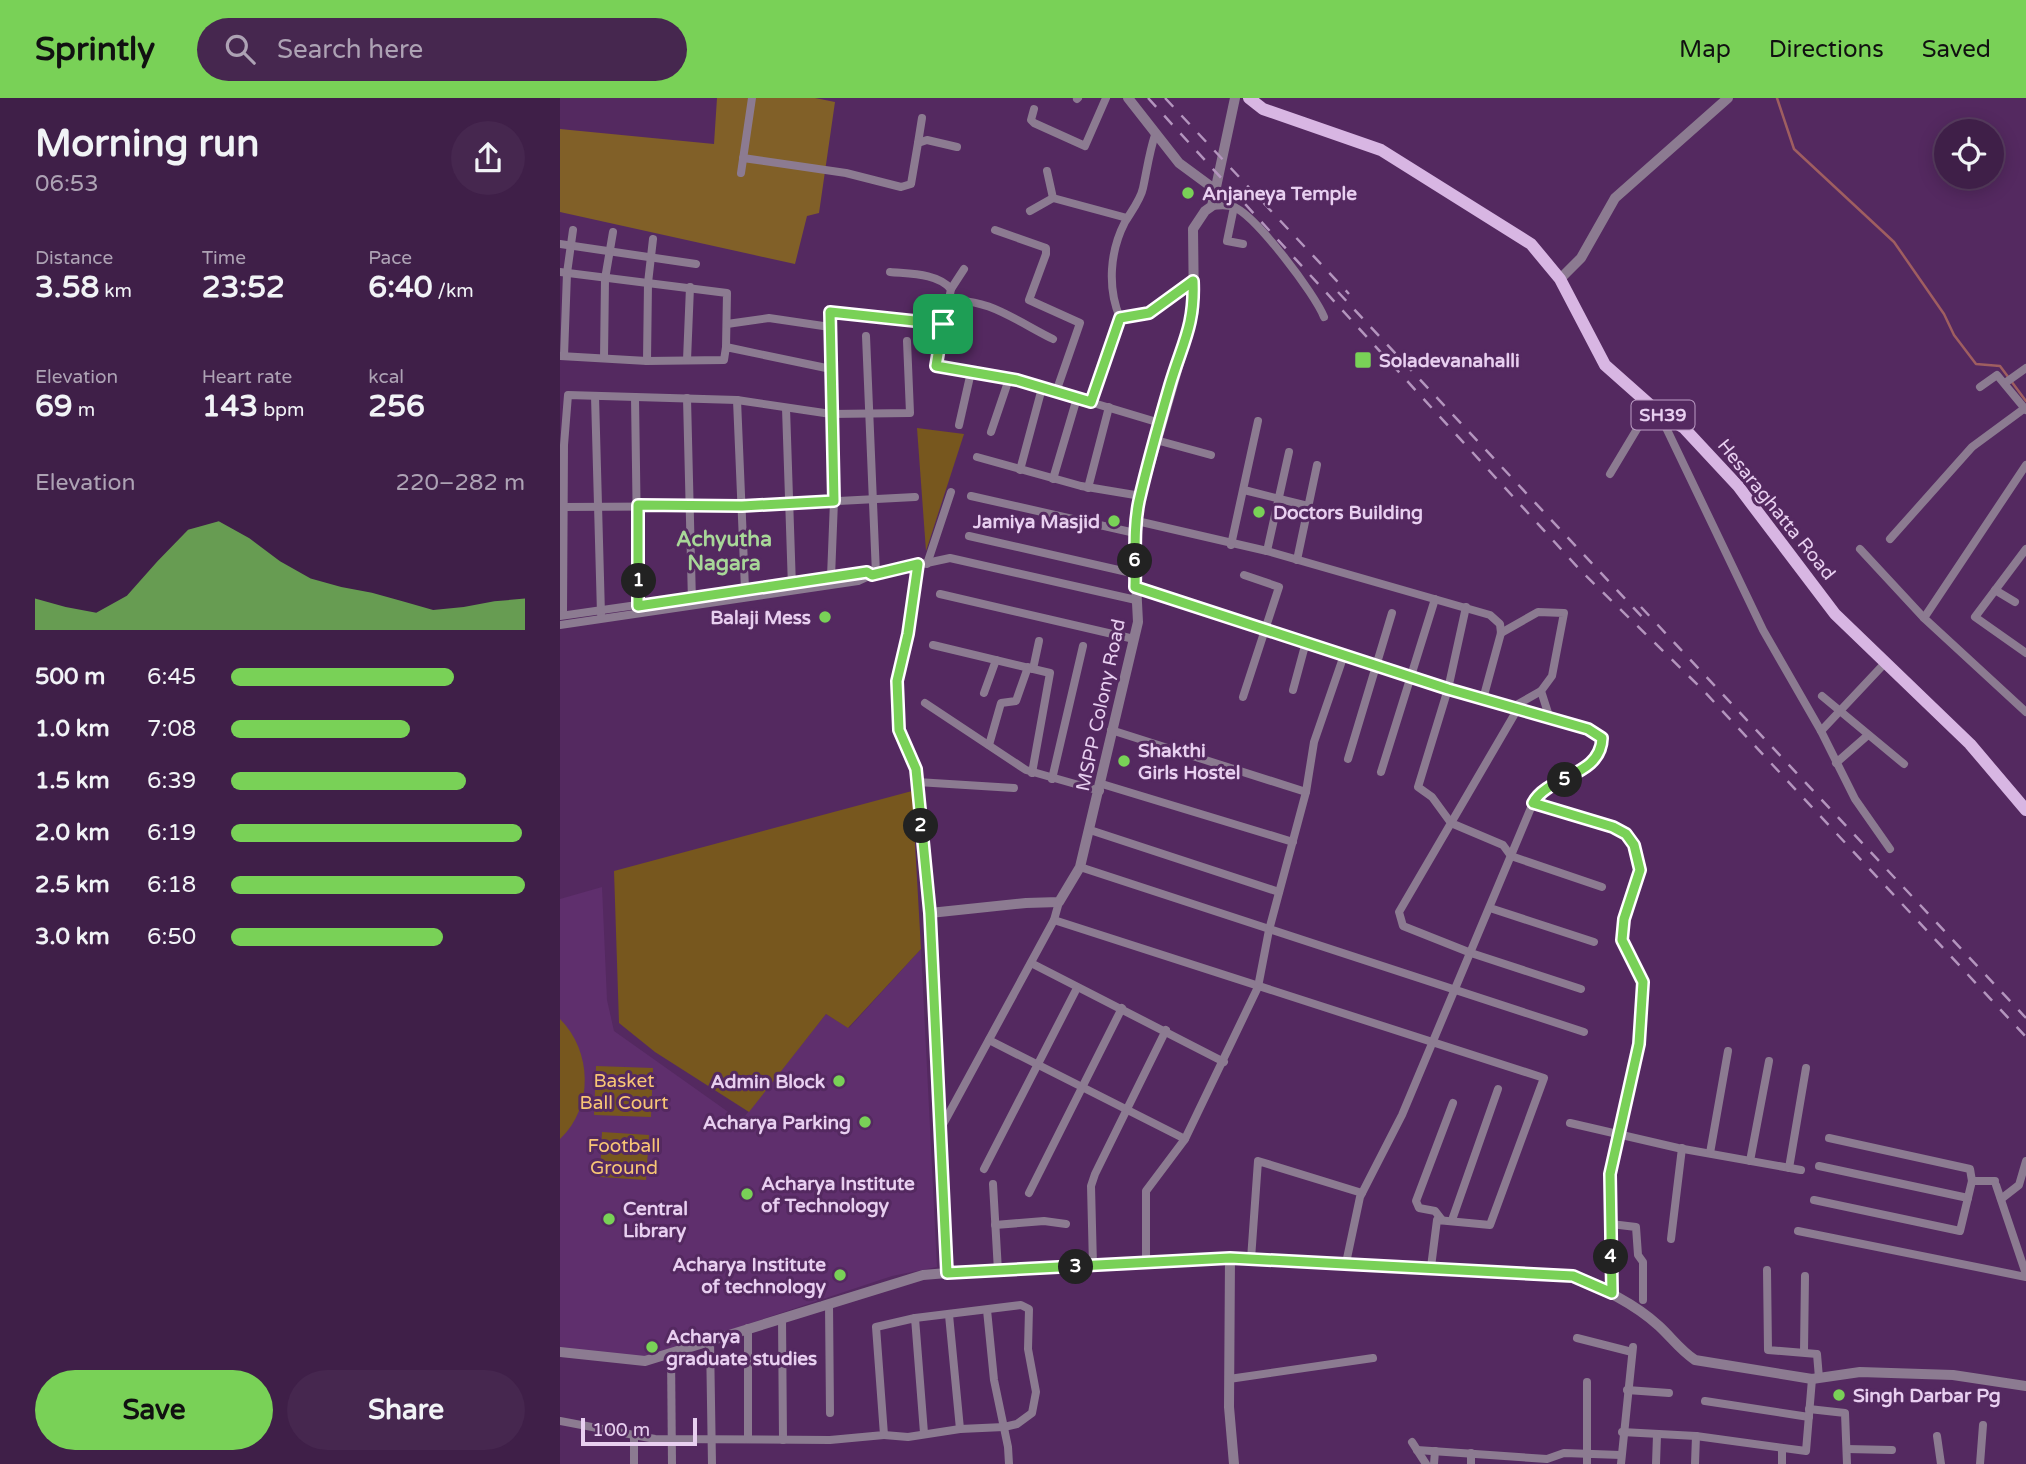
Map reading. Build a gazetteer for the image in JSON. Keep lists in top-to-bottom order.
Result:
{
  "streets": {
    "main road": ["SH39", "Hesaraghatta Road"],
    "street": ["MSPP Colony Road"]
  },
  "districts": ["Achyutha Nagara"],
  "parks": ["Basket Ball Court", "Football Ground"],
  "places": {
    "other": [
      "Anjaneya Temple",
      "Doctors Building",
      "Jamiya Masjid",
      "Balaji Mess",
      "Shakthi Girls Hostel",
      "Admin Block",
      "Acharya Parking",
      "Acharya Institute of Technology",
      "Central Library",
      "Acharya Institute of technology",
      "Acharya graduate studies",
      "Singh Darbar Pg"
    ],
    "transit": ["Soladevanahalli"]
  },
  "scale_bar": "100 m",
  "page": {
    "header": "Sprintly",
    "search": "Search here",
    "nav": ["Map", "Directions", "Saved"],
    "heading": ["Morning run", "06:53"],
    "stats": [
      ["Distance", "3.58 km"],
      ["Time", "23:52"],
      ["Pace", "6:40 /km"],
      ["Elevation", "69 m"],
      ["Heart rate", "143 bpm"],
      ["kcal", "256"]
    ],
    "chart": ["Elevation", "220–282 m"],
    "pins": [
      "6",
      "1",
      "5",
      "2",
      "4",
      "3"
    ],
    "list": [
      {
        "name": "500 m",
        "note": "6:45"
      },
      {
        "name": "1.0 km",
        "note": "7:08"
      },
      {
        "name": "1.5 km",
        "note": "6:39"
      },
      {
        "name": "2.0 km",
        "note": "6:19"
      },
      {
        "name": "2.5 km",
        "note": "6:18"
      },
      {
        "name": "3.0 km",
        "note": "6:50"
      }
    ],
    "buttons": ["Save", "Share"],
    "scale": "100 m"
  }
}
